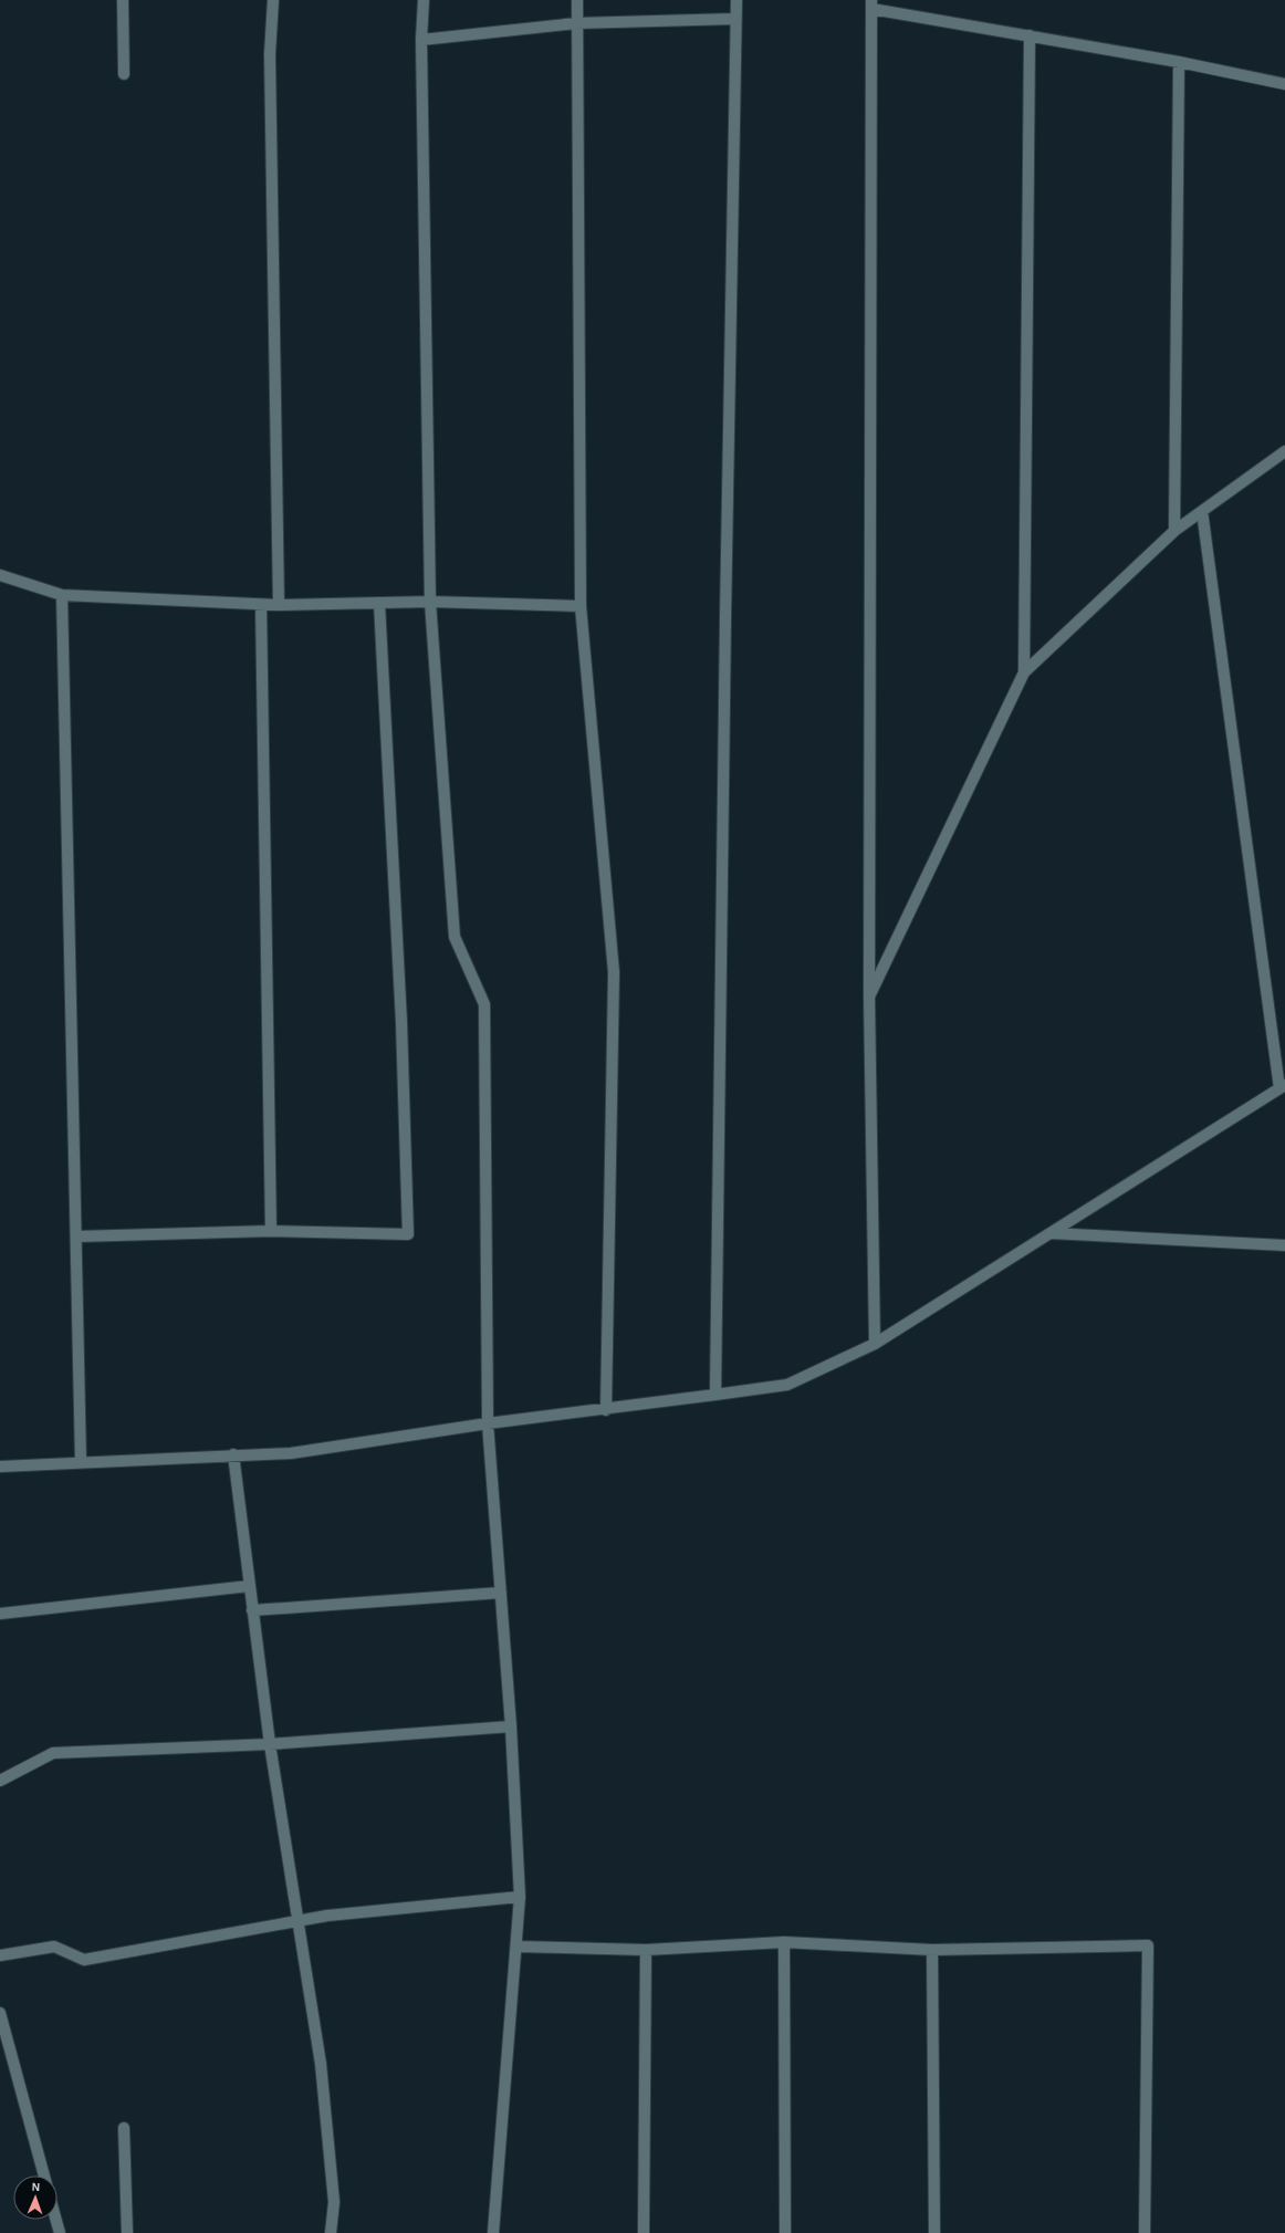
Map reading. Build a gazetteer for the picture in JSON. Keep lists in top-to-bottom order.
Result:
{
  "north": "top"
}
